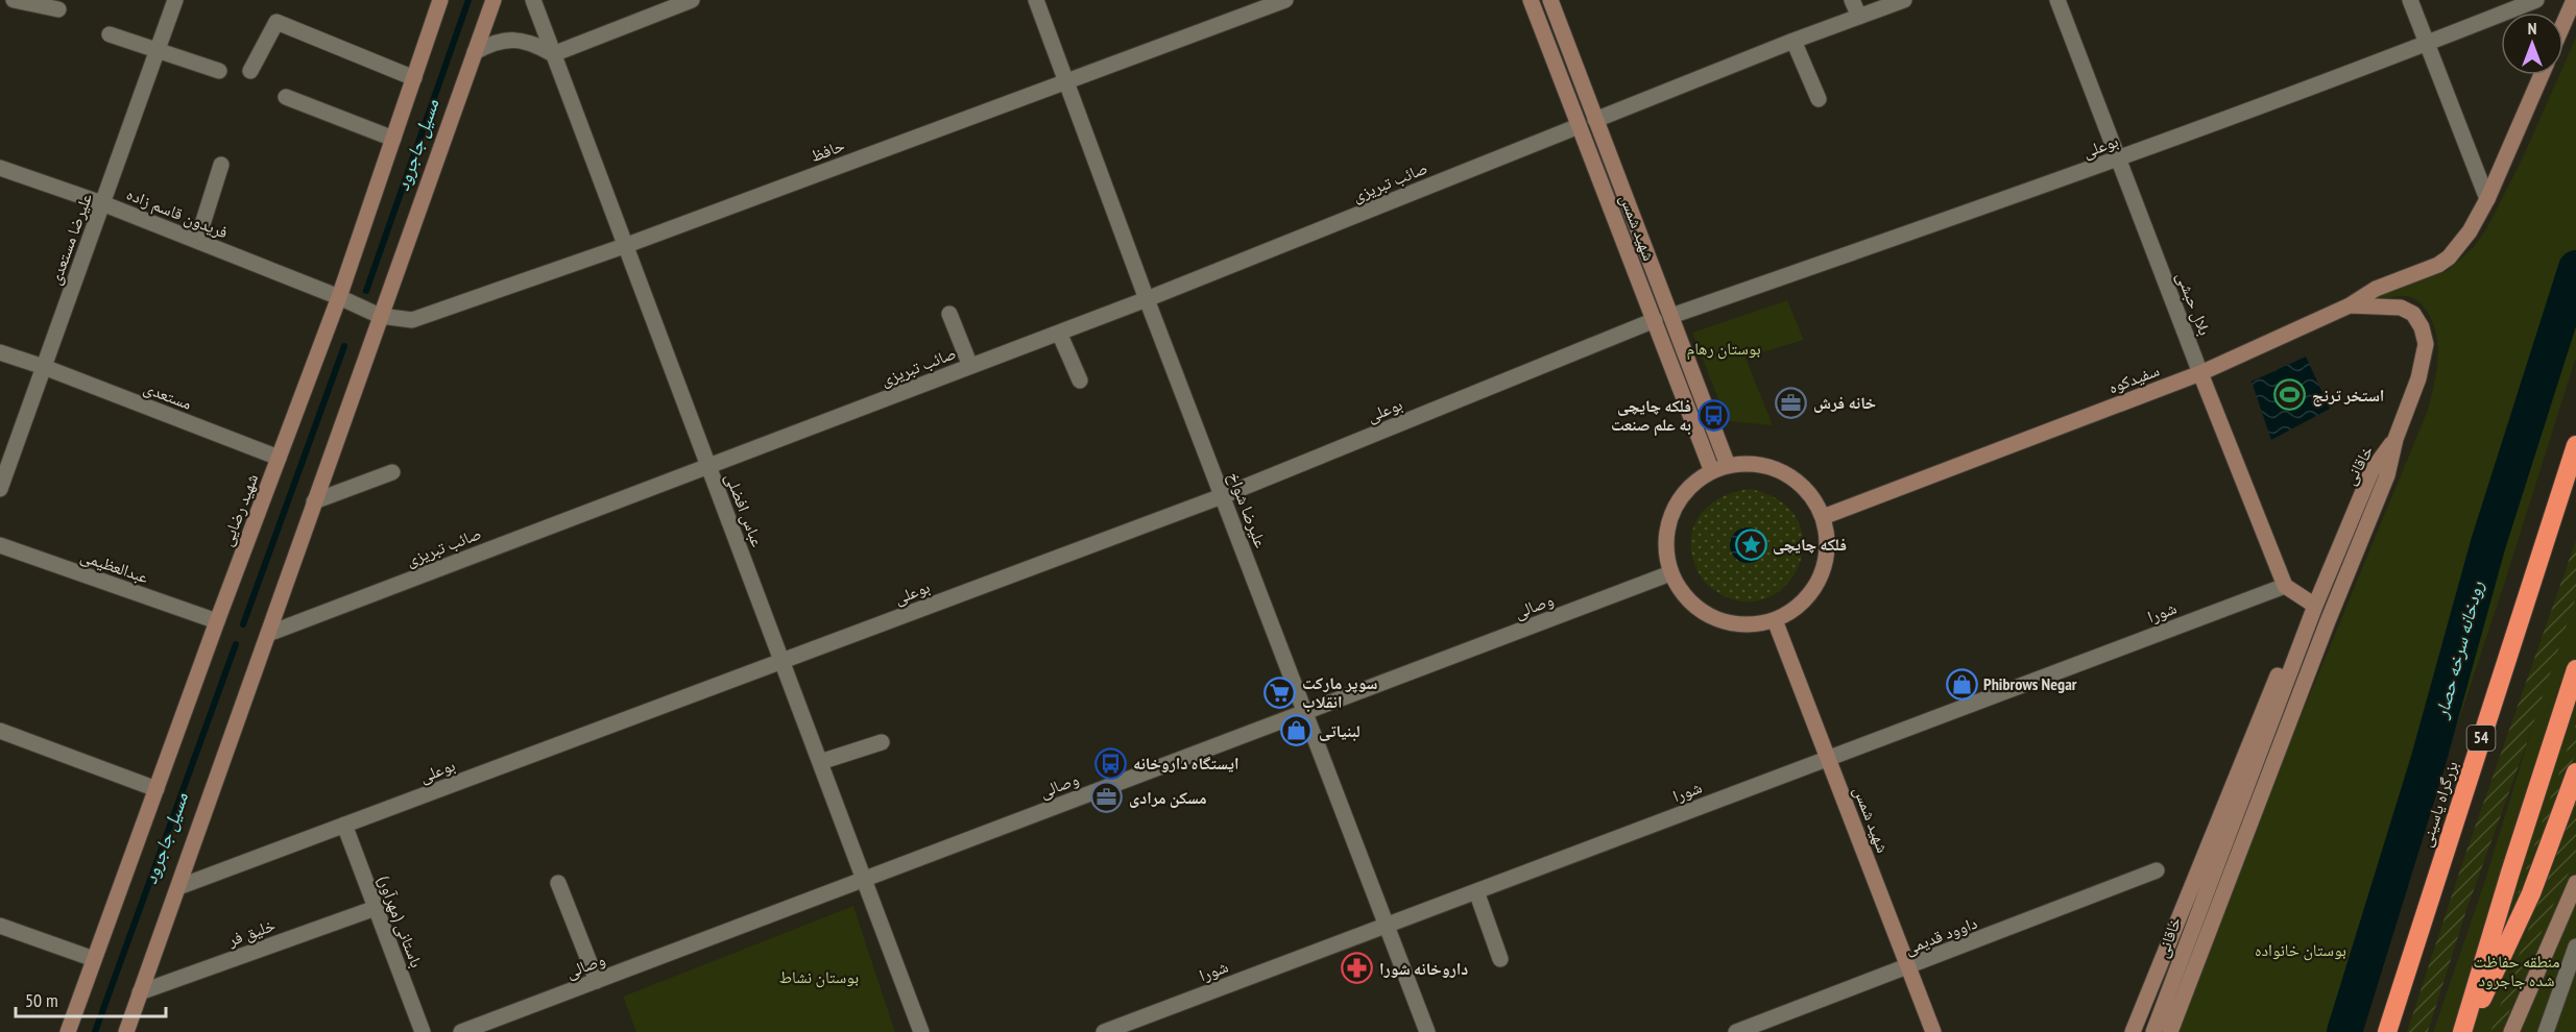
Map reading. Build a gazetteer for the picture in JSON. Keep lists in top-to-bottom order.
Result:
{
  "streets": {
    "highway": ["54", "بزرگراه یاسینی"],
    "main road": [
      "شهید شمس",
      "بلال حبشی",
      "سفیدکوه",
      "خاقانی",
      "شهید رضایی"
    ],
    "street": [
      "بوعلی",
      "حافظ",
      "صائب تبریزی",
      "فریدون قاسم زاده",
      "علیرضا مستعدی",
      "مستعدی",
      "عباس افضلی",
      "علیرضا شواخ",
      "عبدالعظیمی",
      "وصالی",
      "شورا",
      "باستانی (مهرآور)",
      "خلیق فر",
      "داوود قدیمی"
    ]
  },
  "crossings": [
    ["بوعلی", "شهید شمس"],
    ["بوعلی", "بلال حبشی"],
    ["بوعلی", "عباس افضلی"],
    ["بوعلی", "علیرضا شواخ"],
    ["بوعلی", "باستانی (مهرآور)"],
    ["حافظ", "فریدون قاسم زاده"],
    ["حافظ", "عباس افضلی"],
    ["حافظ", "علیرضا شواخ"],
    ["صائب تبریزی", "شهید شمس"],
    ["صائب تبریزی", "عباس افضلی"],
    ["صائب تبریزی", "علیرضا شواخ"],
    ["فریدون قاسم زاده", "علیرضا مستعدی"],
    ["فریدون قاسم زاده", "شهید رضایی"],
    ["شهید شمس", "سفیدکوه"],
    ["شهید شمس", "وصالی"],
    ["شهید شمس", "شورا"],
    ["شهید شمس", "داوود قدیمی"],
    ["علیرضا مستعدی", "مستعدی"],
    ["بلال حبشی", "سفیدکوه"],
    ["بلال حبشی", "شورا"],
    ["سفیدکوه", "وصالی"],
    ["مستعدی", "شهید رضایی"],
    ["شهید رضایی", "عبدالعظیمی"],
    ["عباس افضلی", "وصالی"],
    ["علیرضا شواخ", "وصالی"],
    ["علیرضا شواخ", "شورا"],
    ["باستانی (مهرآور)", "خلیق فر"]
  ],
  "water": ["مسیل جاجرود", "رودخانه سرخه حصار"],
  "parks": [
    "بوستان رهام",
    "بوستان خانواده",
    "منطقه حفاظت شده جاجرود",
    "بوستان نشاط"
  ],
  "places": {
    "sports": ["استخر ترنج"],
    "office": ["خانه فرش", "مسکن مرادی"],
    "bus stop": ["فلکه چایچی به علم صنعت", "ایستگاه داروخانه"],
    "place": ["فلکه چایچی"],
    "shop": ["Phibrows Negar", "لبنیاتی"],
    "supermarket": ["سوپر مارکت انقلاب"],
    "pharmacy": ["داروخانه شورا"]
  },
  "scale_bar": "50 m",
  "north": "top"
}
